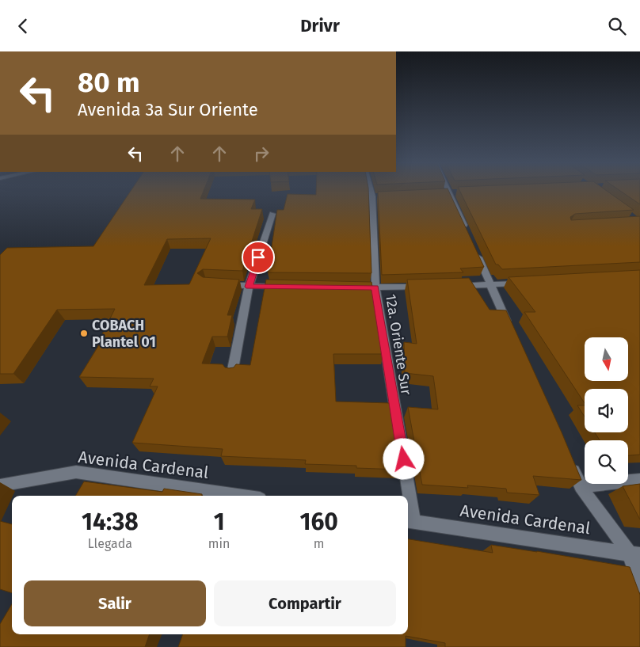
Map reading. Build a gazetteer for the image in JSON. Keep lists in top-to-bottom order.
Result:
{
  "streets": {
    "street": ["12a. Oriente Sur", "Avenida Cardenal"]
  },
  "crossings": [
    ["12a. Oriente Sur", "Avenida Cardenal"]
  ],
  "places": ["COBACH Plantel 01"],
  "north": "bottom",
  "page": {
    "header": "Drivr",
    "turn": ["80 m", "Avenida 3a Sur Oriente"],
    "eta": [
      "14:38",
      "Llegada",
      "1",
      "min",
      "160",
      "m"
    ],
    "buttons": ["Salir", "Compartir"]
  }
}
